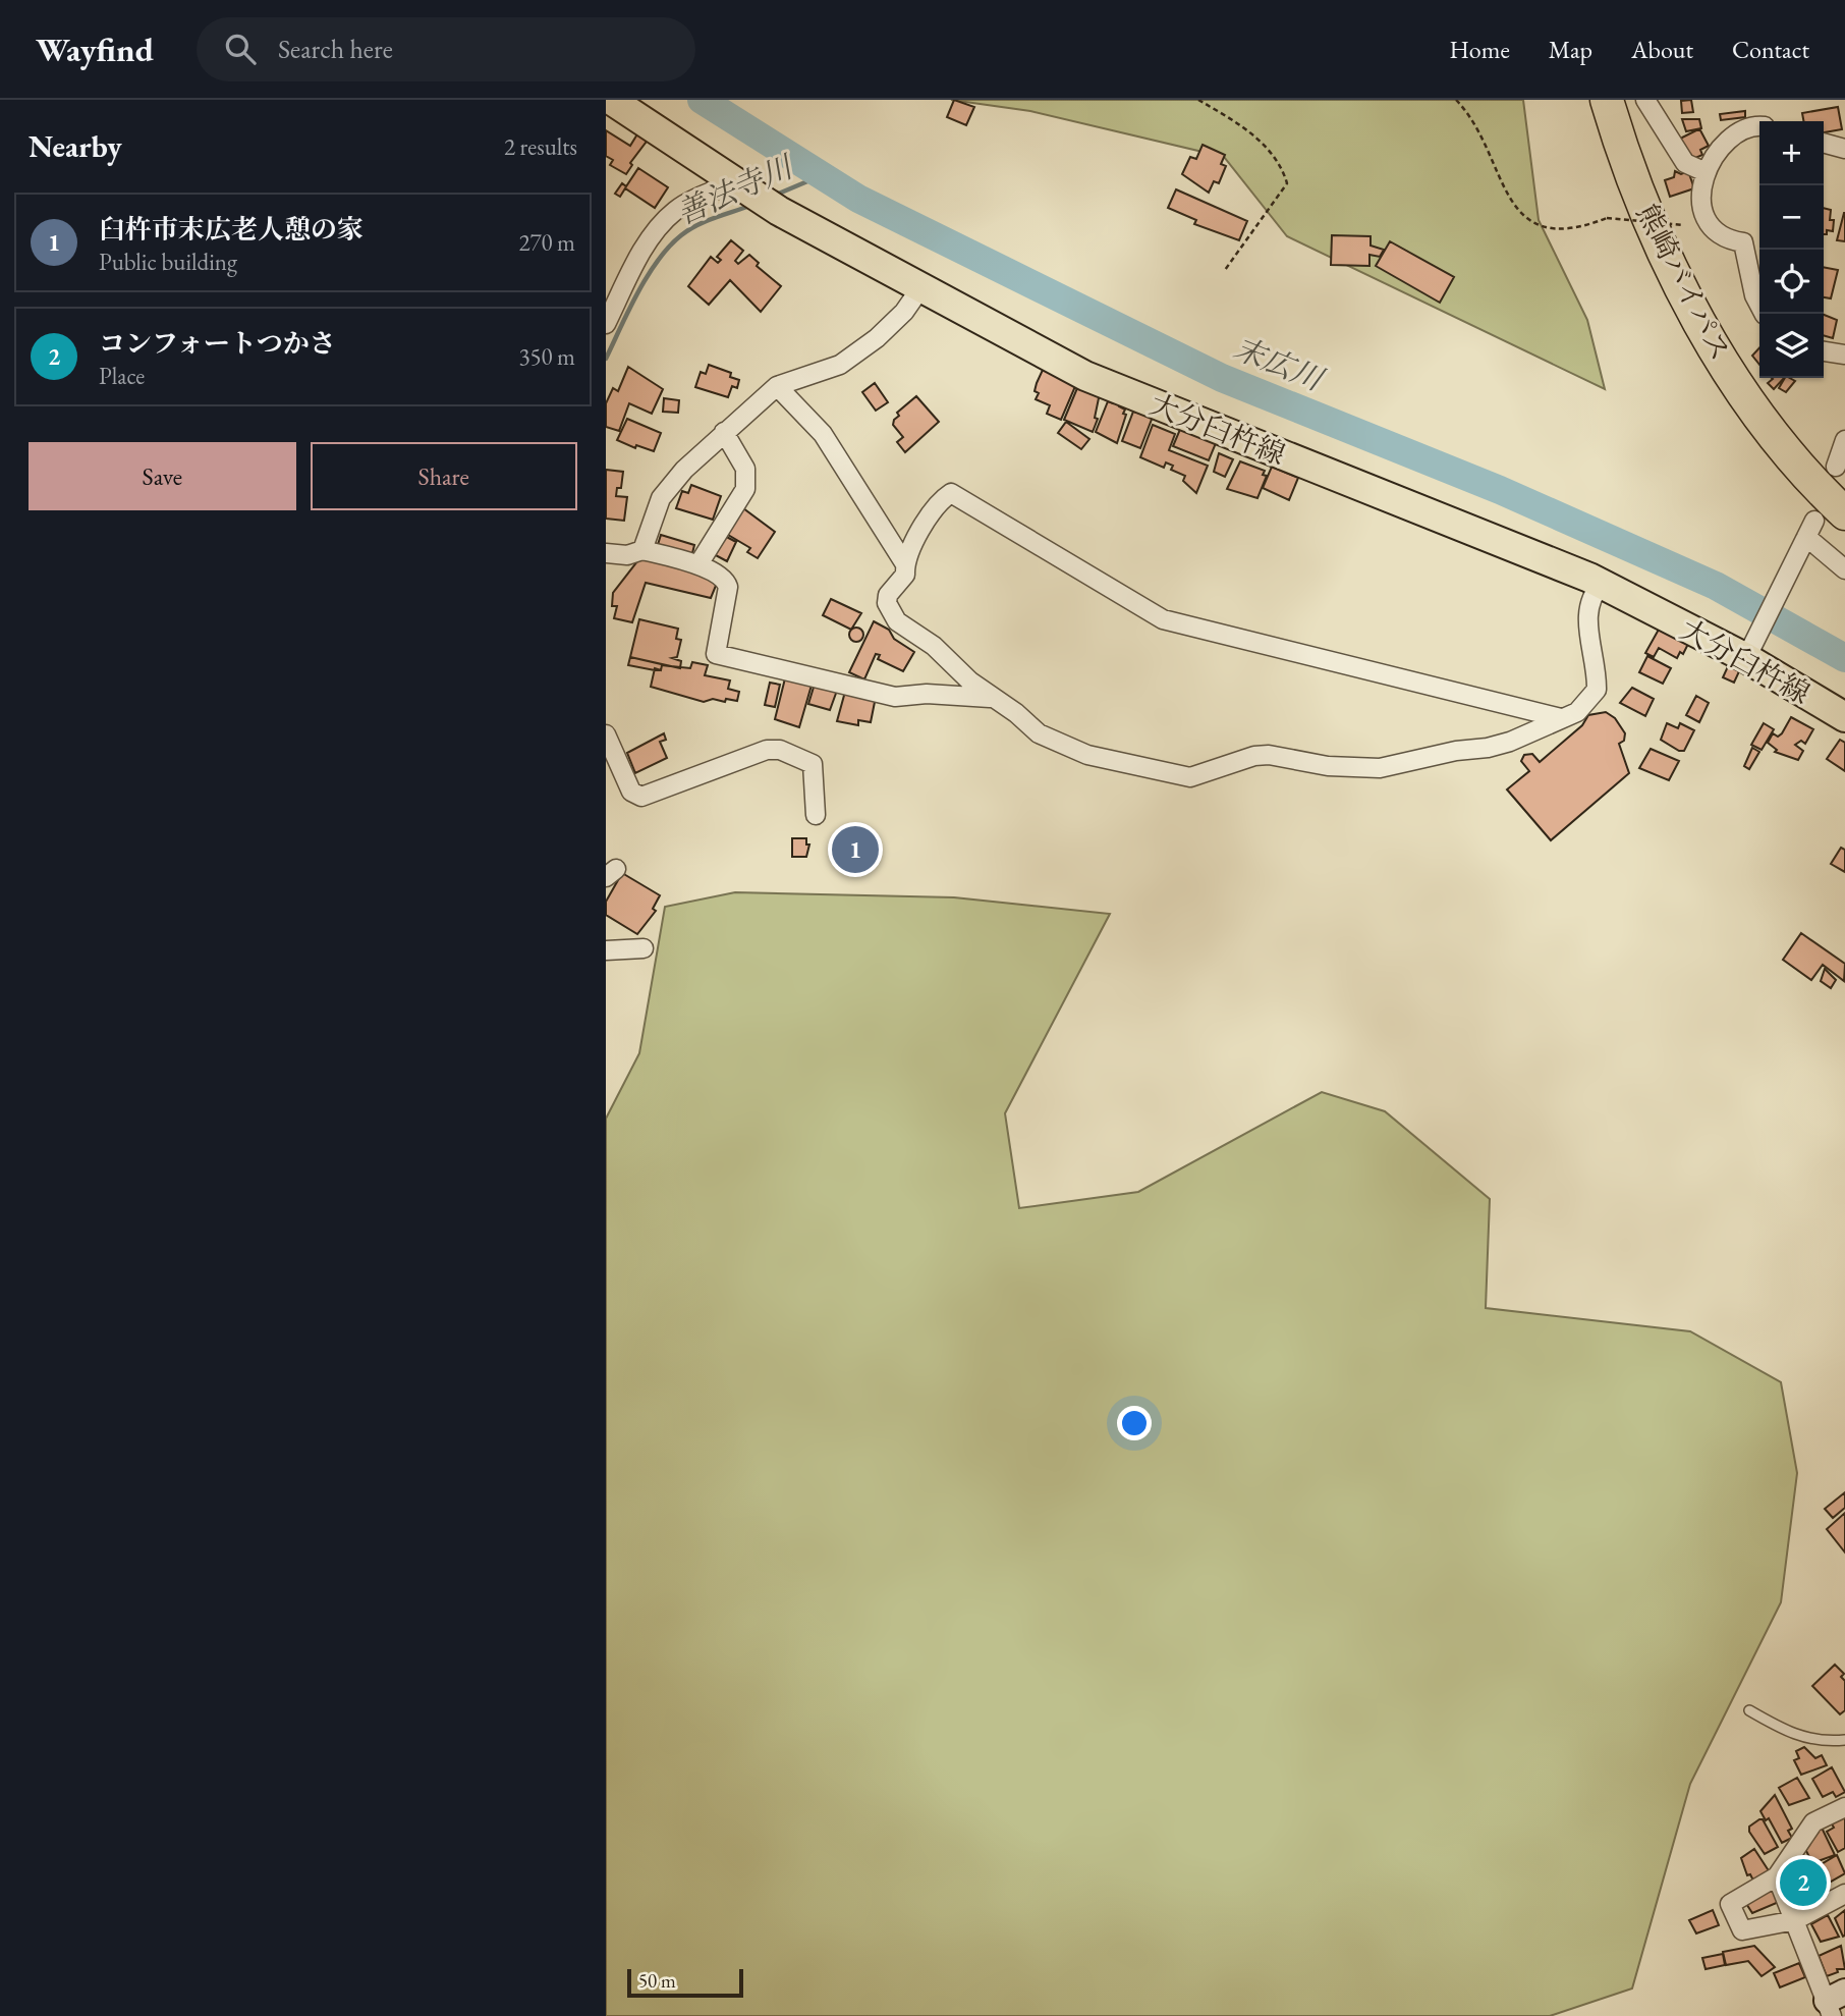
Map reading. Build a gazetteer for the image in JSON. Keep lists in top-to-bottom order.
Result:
{
  "streets": {
    "highway": ["熊崎バイパス"],
    "main road": ["大分臼杵線"]
  },
  "water": ["善法寺川", "末広川"],
  "scale_bar": "50 m",
  "page": {
    "header": "Wayfind",
    "search": "Search here",
    "nav": [
      "Home",
      "Map",
      "About",
      "Contact"
    ],
    "heading": ["Nearby", "2 results"],
    "map_buttons": ["+", "−"],
    "list": [
      {
        "mark": "1",
        "name": "臼杵市末広老人憩の家",
        "note": "Public building",
        "value": "270 m"
      },
      {
        "mark": "2",
        "name": "コンフォートつかさ",
        "note": "Place",
        "value": "350 m"
      }
    ],
    "buttons": ["Save", "Share"],
    "pins": ["1", "2"],
    "scale": "50 m"
  }
}
